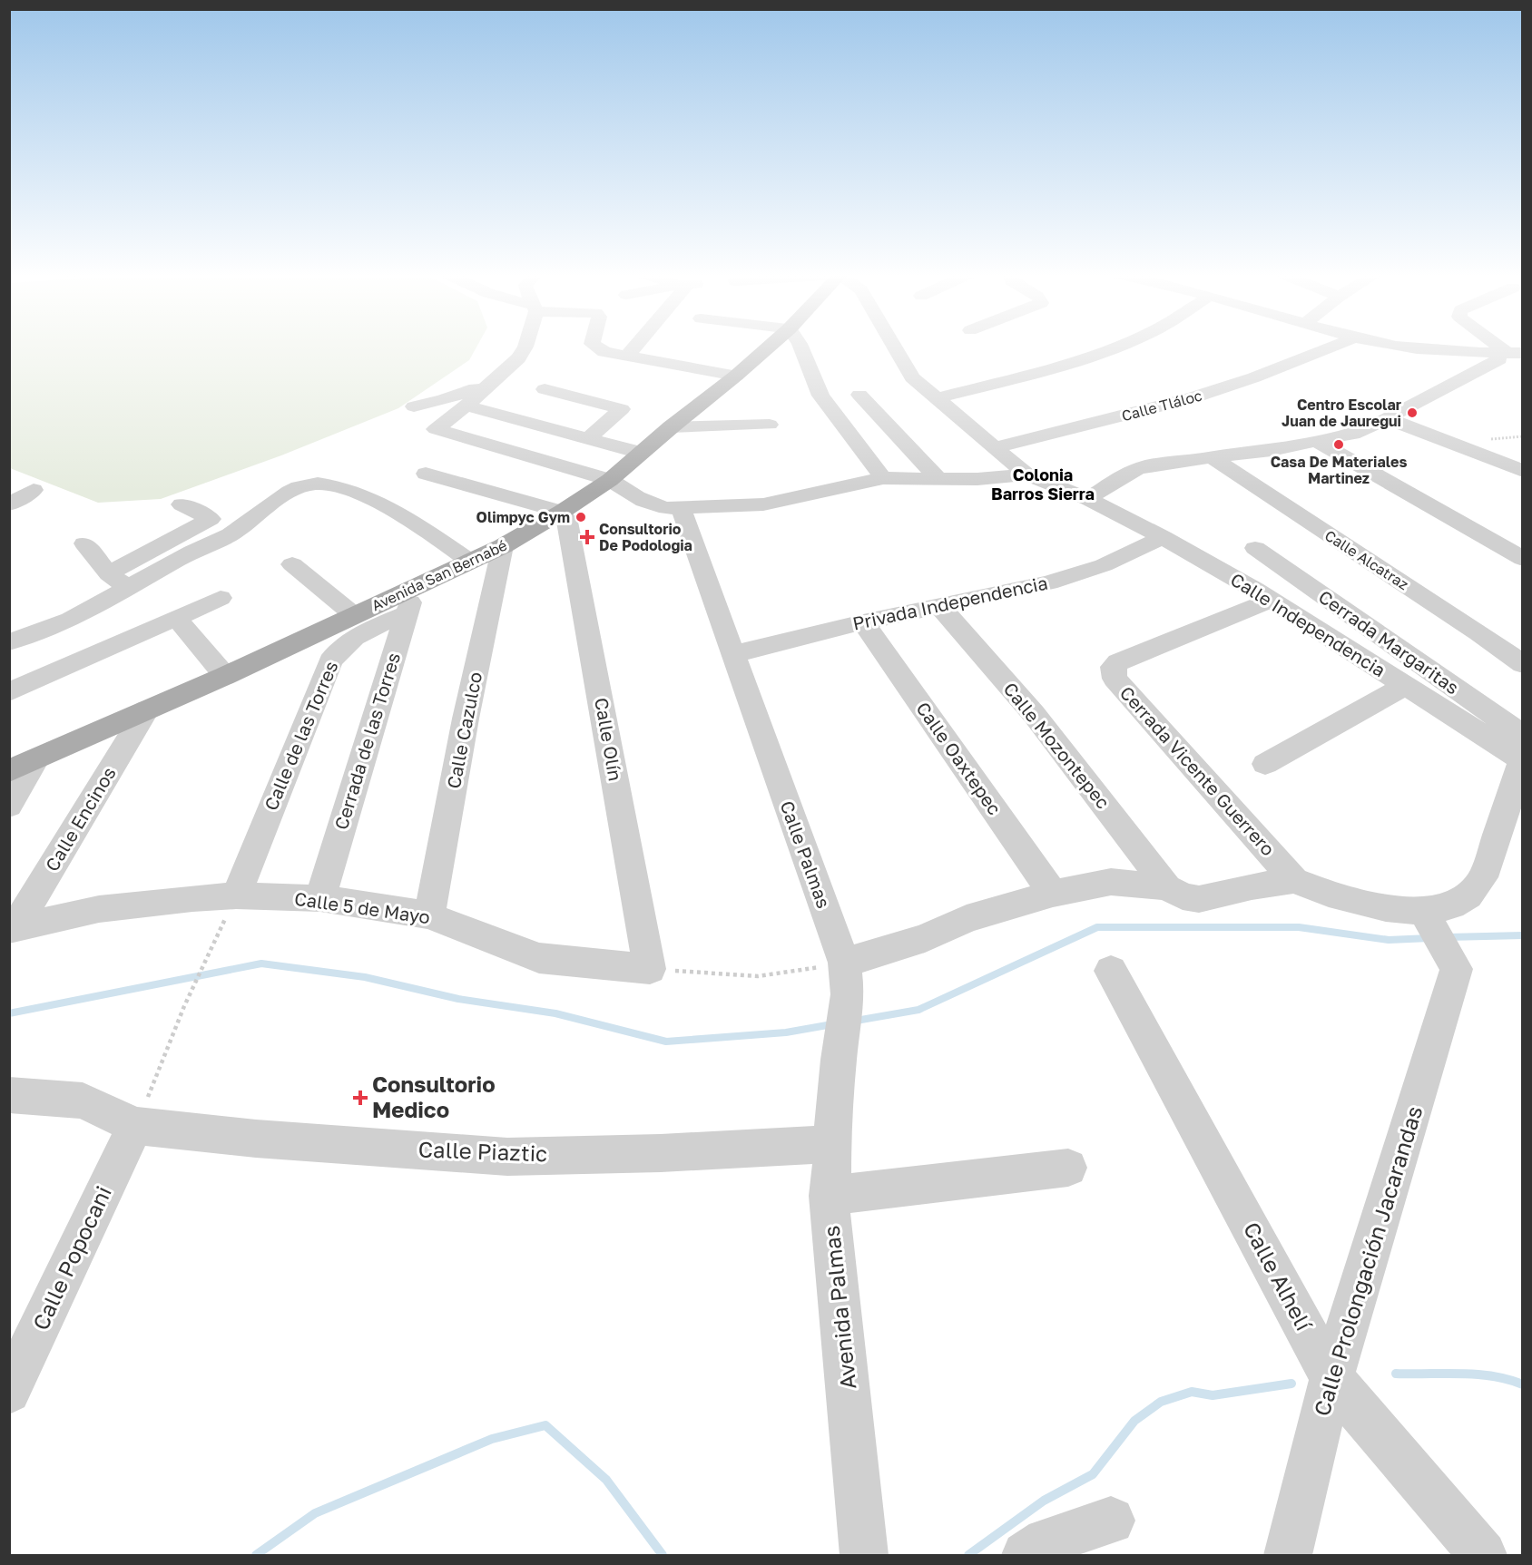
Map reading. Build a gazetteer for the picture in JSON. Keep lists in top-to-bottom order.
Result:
{
  "streets": {
    "main road": ["Avenida San Bernabé"],
    "street": [
      "Calle Tláloc",
      "Calle Alcatraz",
      "Privada Independencia",
      "Calle Independencia",
      "Cerrada Margaritas",
      "Calle Cazulco",
      "Calle de las Torres",
      "Calle Olín",
      "Cerrada de las Torres",
      "Calle Mozontepec",
      "Calle Oaxtepec",
      "Cerrada Vicente Guerrero",
      "Calle Encinos",
      "Calle Palmas",
      "Calle 5 de Mayo",
      "Calle Piaztic",
      "Calle Popocani",
      "Calle Prolongación Jacarandas",
      "Calle Alhelí",
      "Avenida Palmas"
    ]
  },
  "crossings": [
    ["Avenida San Bernabé", "Calle Cazulco"],
    ["Avenida San Bernabé", "Calle Olín"],
    ["Avenida San Bernabé", "Cerrada de las Torres"],
    ["Avenida San Bernabé", "Calle Encinos"],
    ["Privada Independencia", "Calle Independencia"],
    ["Privada Independencia", "Calle Mozontepec"],
    ["Privada Independencia", "Calle Oaxtepec"],
    ["Privada Independencia", "Calle Palmas"],
    ["Calle Independencia", "Cerrada Margaritas"],
    ["Calle Independencia", "Cerrada Vicente Guerrero"],
    ["Calle Cazulco", "Calle 5 de Mayo"],
    ["Calle de las Torres", "Cerrada de las Torres"],
    ["Calle de las Torres", "Calle 5 de Mayo"],
    ["Calle Olín", "Calle 5 de Mayo"],
    ["Cerrada de las Torres", "Calle 5 de Mayo"],
    ["Calle Encinos", "Calle 5 de Mayo"],
    ["Calle Palmas", "Avenida Palmas"],
    ["Calle Piaztic", "Calle Popocani"],
    ["Calle Piaztic", "Avenida Palmas"],
    ["Calle Prolongación Jacarandas", "Calle Alhelí"]
  ],
  "districts": ["Colonia Barros Sierra"],
  "places": {
    "other": ["Centro Escolar Juan de Jauregui", "Casa De Materiales Martinez", "Olimpyc Gym"],
    "health": ["Consultorio De Podologia", "Consultorio Medico"]
  }
}
